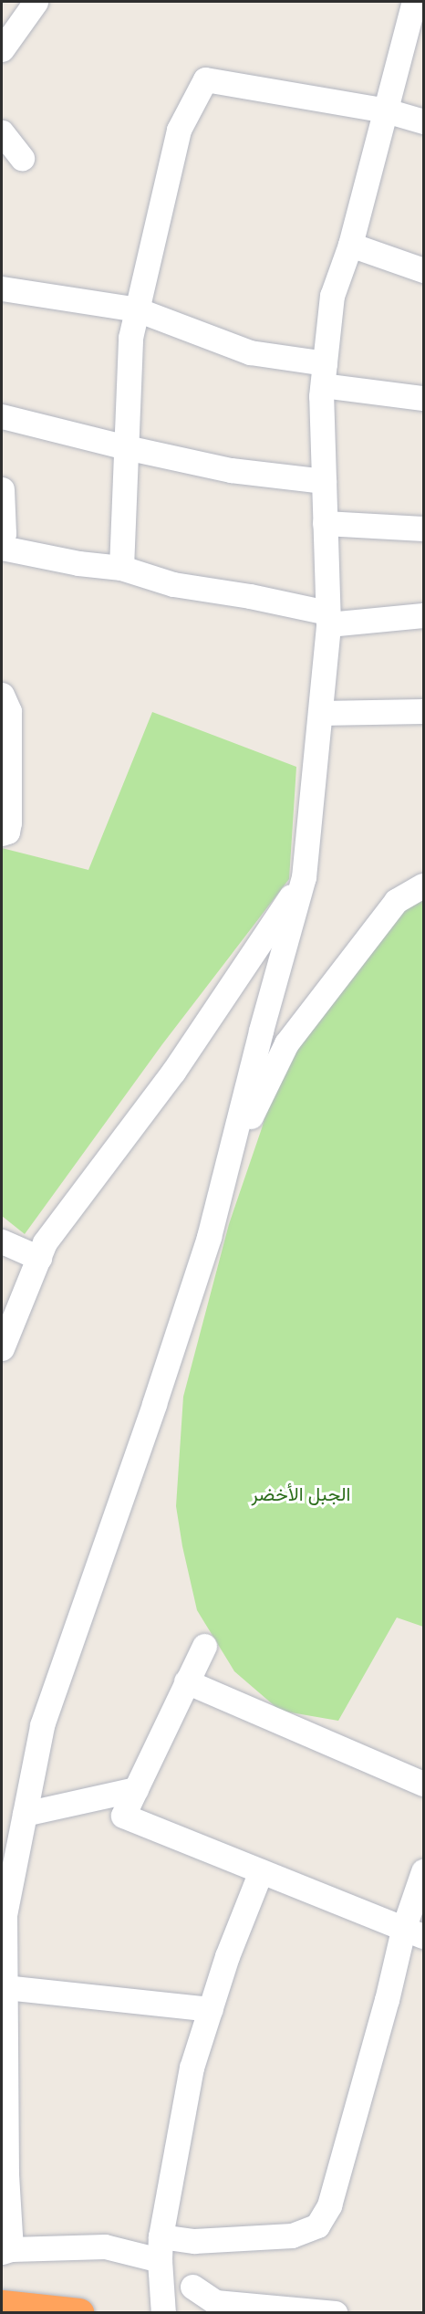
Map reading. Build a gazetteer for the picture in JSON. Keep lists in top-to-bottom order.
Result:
{
  "parks": ["الجبل الأخضر"]
}
